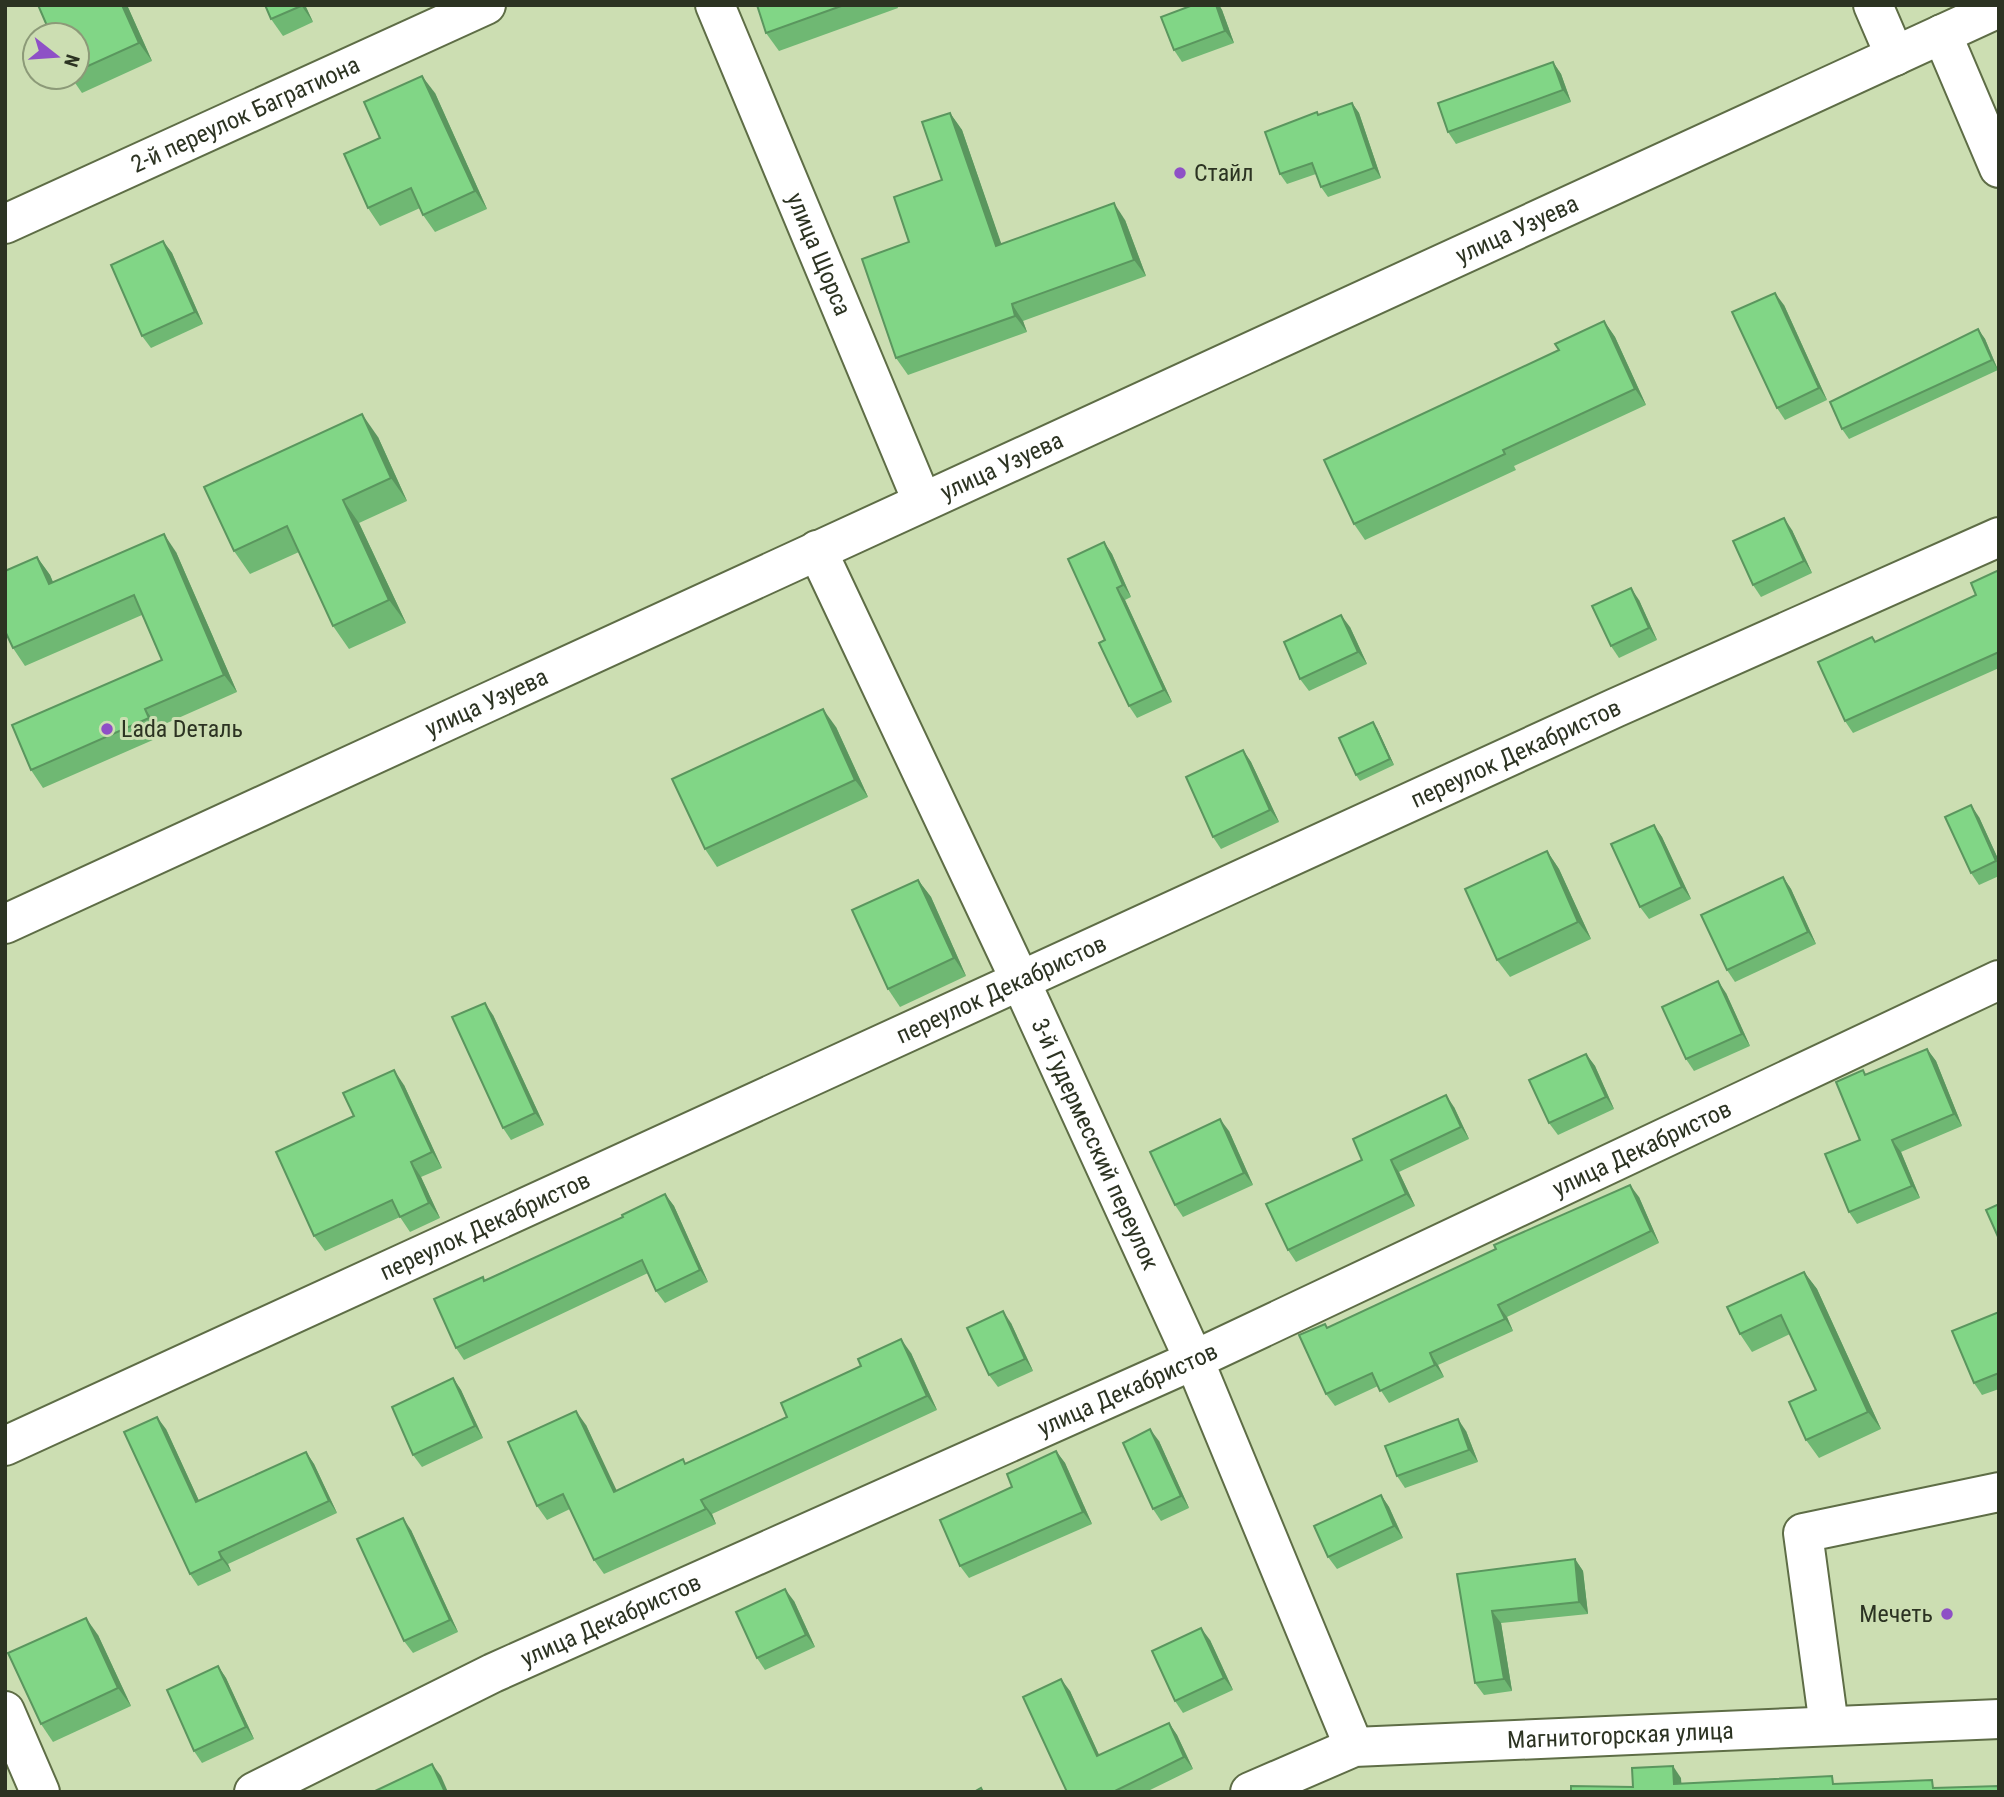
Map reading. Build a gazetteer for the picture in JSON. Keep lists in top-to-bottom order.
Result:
{
  "streets": {
    "street": [
      "2-й переулок Багратиона",
      "улица Узуева",
      "улица Щорса",
      "переулок Декабристов",
      "3-й Гудермесский переулок",
      "улица Декабристов",
      "Магнитогорская улица"
    ]
  },
  "crossings": [
    ["улица Узуева", "улица Щорса"],
    ["улица Узуева", "3-й Гудермесский переулок"],
    ["переулок Декабристов", "3-й Гудермесский переулок"],
    ["3-й Гудермесский переулок", "улица Декабристов"],
    ["3-й Гудермесский переулок", "Магнитогорская улица"]
  ],
  "places": ["Стайл", "Lada Dеталь", "Мечеть"],
  "north": "right"
}
